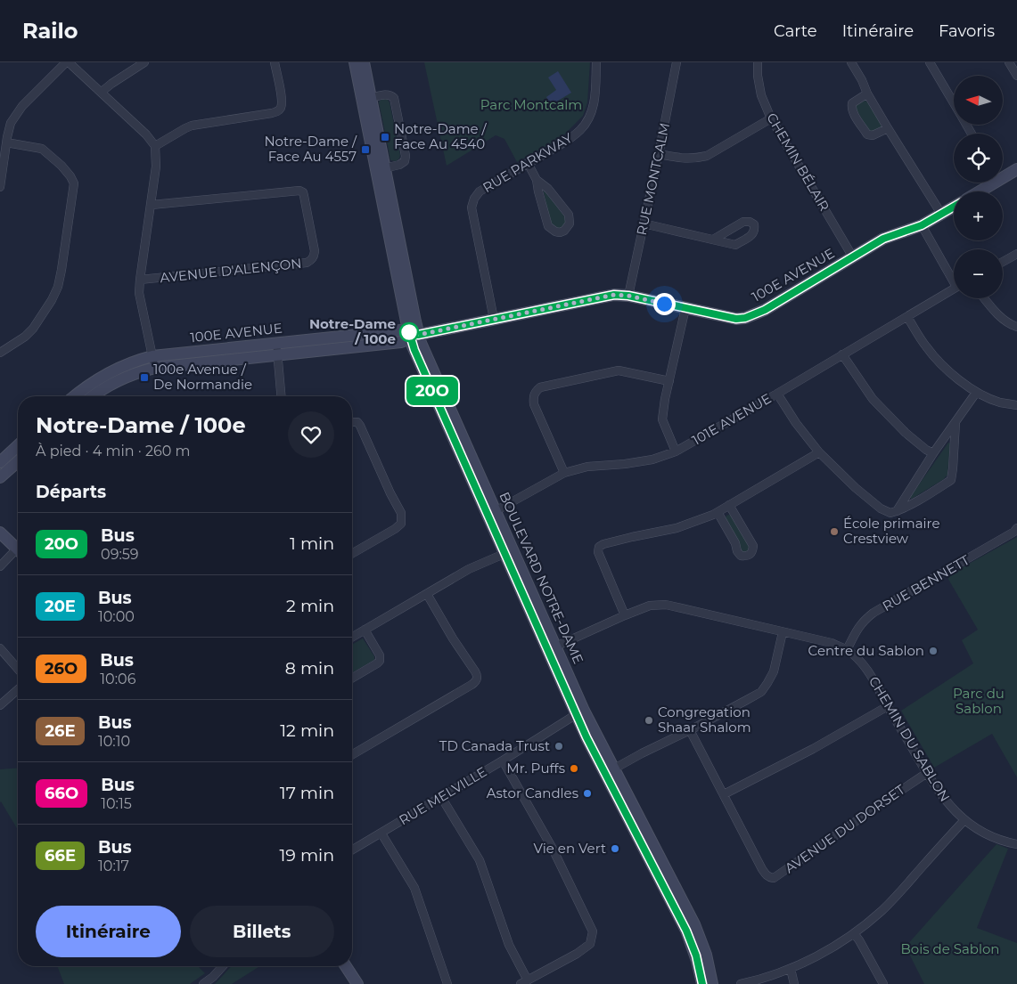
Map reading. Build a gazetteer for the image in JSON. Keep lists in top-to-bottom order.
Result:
{
  "streets": {
    "street": [
      "CHEMIN BÉLAIR",
      "RUE PARKWAY",
      "RUE MONTCALM",
      "AVENUE D'ALENÇON",
      "100E AVENUE",
      "101E AVENUE",
      "BOULEVARD NOTRE-DAME",
      "RUE BENNETT",
      "CHEMIN DU SABLON",
      "RUE MELVILLE",
      "AVENUE DU DORSET"
    ]
  },
  "crossings": [
    ["CHEMIN BÉLAIR", "100E AVENUE"],
    ["RUE PARKWAY", "100E AVENUE"],
    ["RUE MONTCALM", "100E AVENUE"],
    ["100E AVENUE", "BOULEVARD NOTRE-DAME"],
    ["101E AVENUE", "BOULEVARD NOTRE-DAME"],
    ["BOULEVARD NOTRE-DAME", "CHEMIN DU SABLON"],
    ["BOULEVARD NOTRE-DAME", "RUE MELVILLE"],
    ["RUE BENNETT", "CHEMIN DU SABLON"],
    ["CHEMIN DU SABLON", "AVENUE DU DORSET"]
  ],
  "parks": ["Parc Montcalm", "Parc du Sablon", "Bois de Sablon"],
  "places": {
    "transit": ["Notre-Dame / Face Au 4540", "Notre-Dame / Face Au 4557", "100e Avenue / De Normandie"],
    "other": [
      "Notre-Dame / 100e",
      "École primaire Crestview",
      "Centre du Sablon",
      "Congregation Shaar Shalom",
      "TD Canada Trust",
      "Mr. Puffs",
      "Astor Candles",
      "Vie en Vert"
    ]
  },
  "lines": ["bus line 20O"],
  "north": "left",
  "page": {
    "header": "Railo",
    "nav": ["Carte", "Itinéraire", "Favoris"],
    "on_map": "20O",
    "map_buttons": ["+", "−"],
    "heading": [
      ["Notre-Dame / 100e", "À pied · 4 min · 260 m"],
      "Départs"
    ],
    "list": [
      {
        "mark": "20O",
        "name": "Bus",
        "note": "09:59",
        "value": "1 min"
      },
      {
        "mark": "20E",
        "name": "Bus",
        "note": "10:00",
        "value": "2 min"
      },
      {
        "mark": "26O",
        "name": "Bus",
        "note": "10:06",
        "value": "8 min"
      },
      {
        "mark": "26E",
        "name": "Bus",
        "note": "10:10",
        "value": "12 min"
      },
      {
        "mark": "66O",
        "name": "Bus",
        "note": "10:15",
        "value": "17 min"
      },
      {
        "mark": "66E",
        "name": "Bus",
        "note": "10:17",
        "value": "19 min"
      }
    ],
    "buttons": ["Itinéraire", "Billets"]
  }
}
